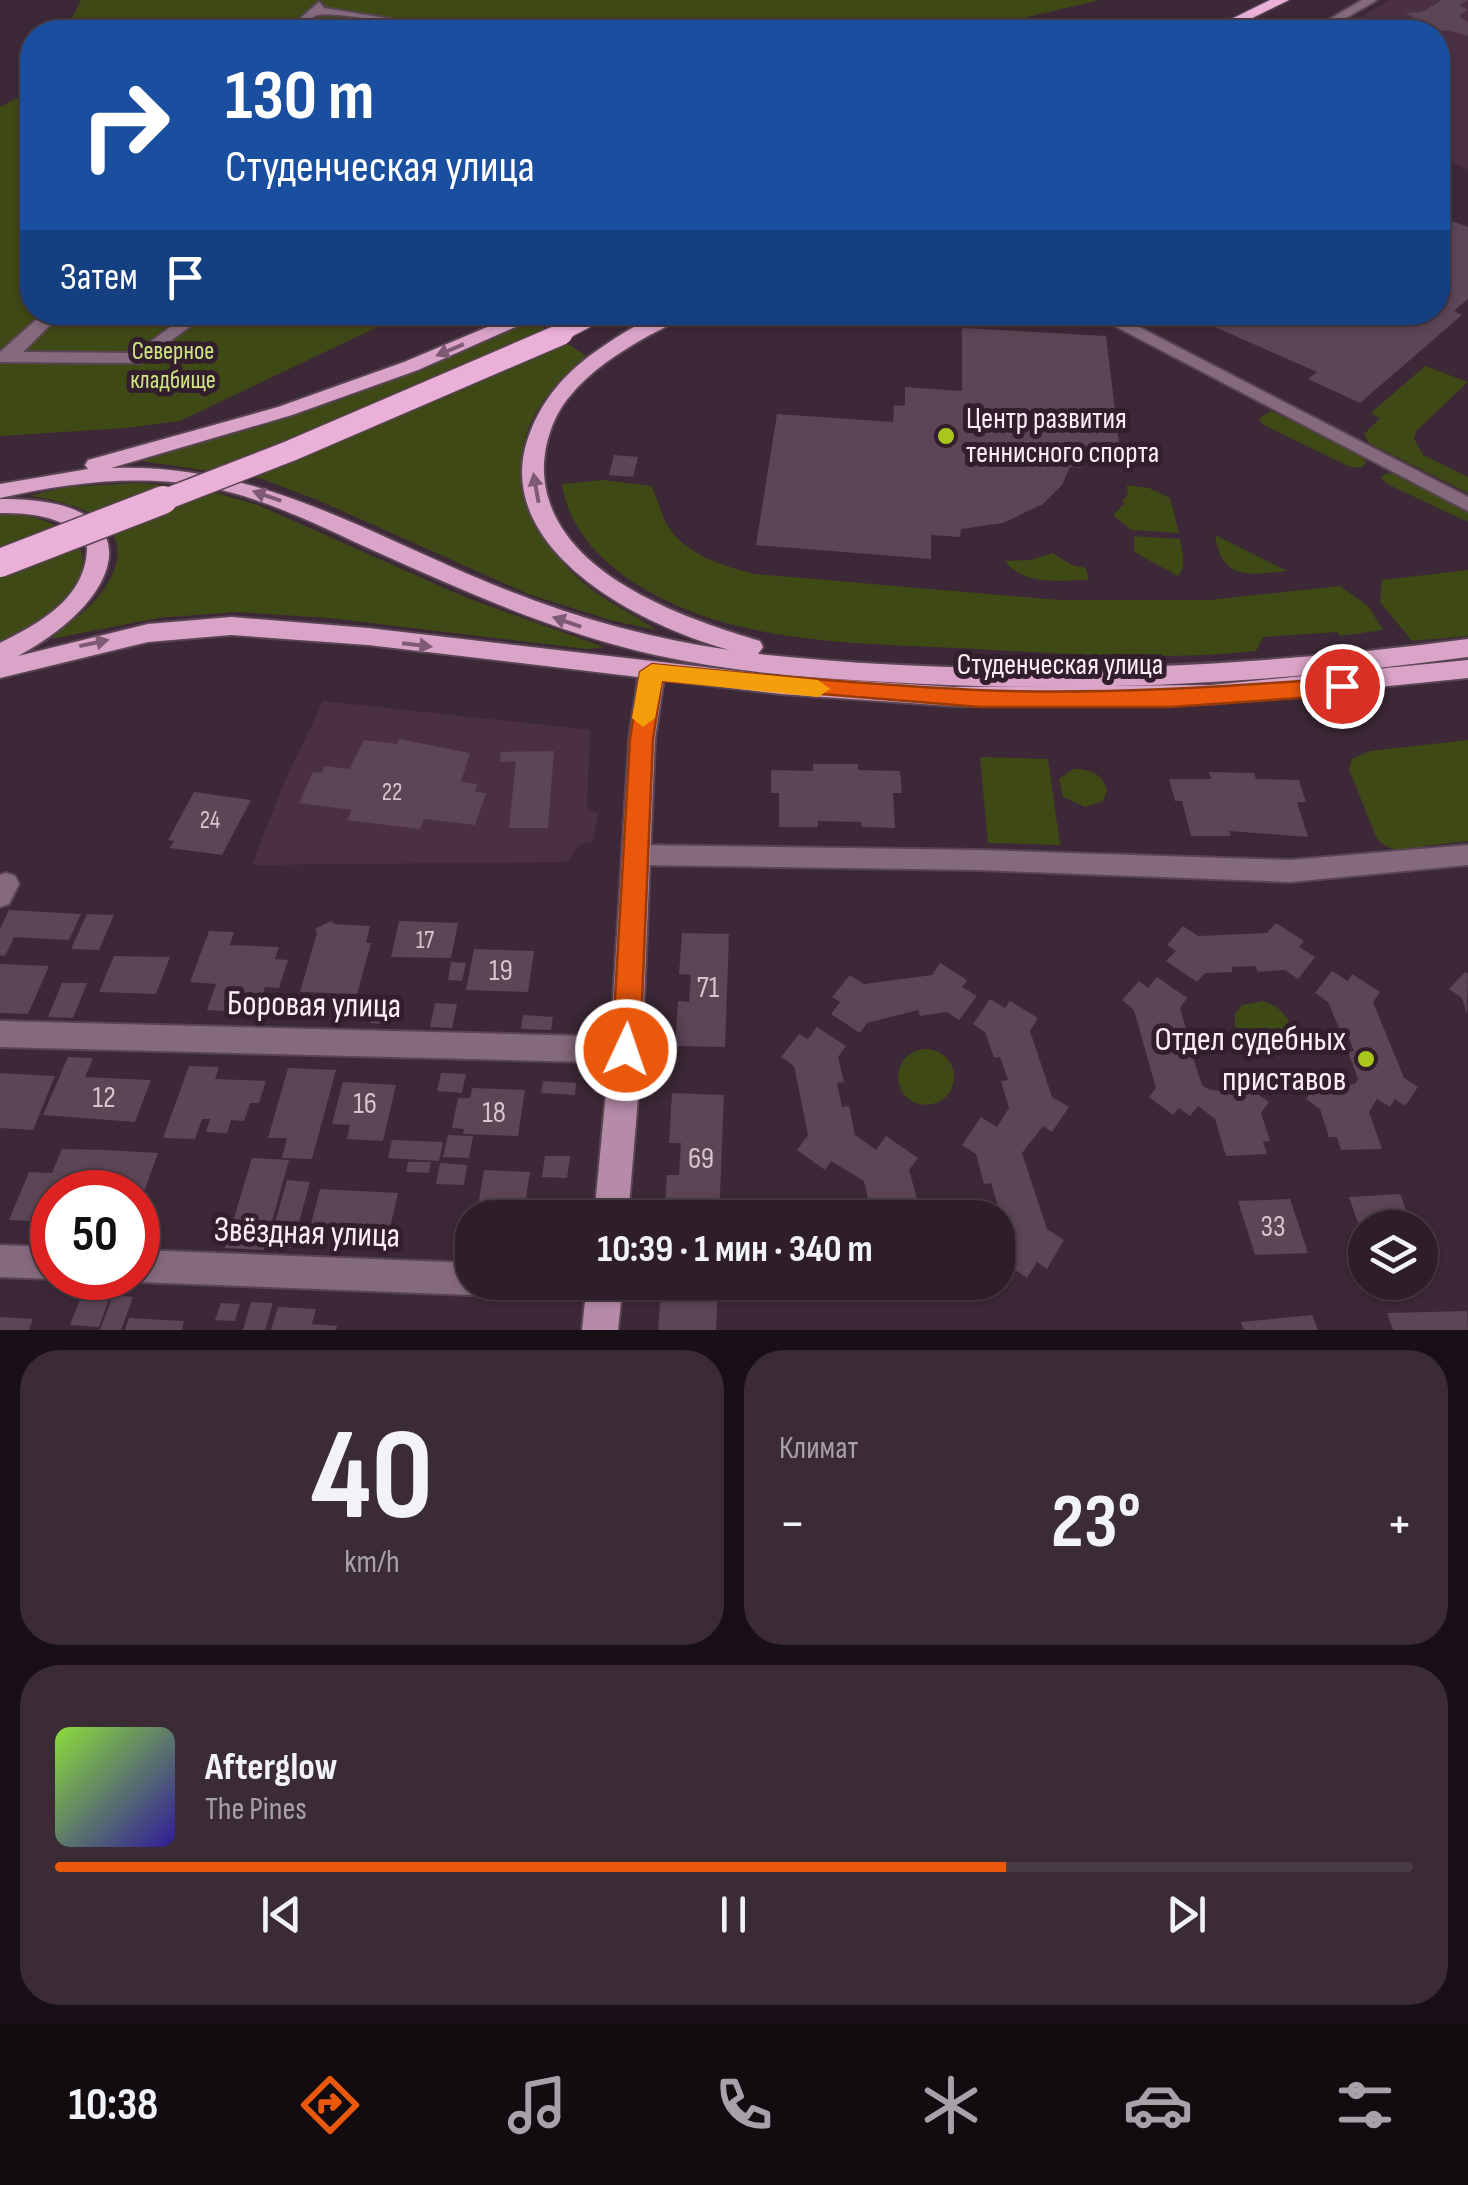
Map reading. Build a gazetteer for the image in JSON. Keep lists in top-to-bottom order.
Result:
{
  "streets": {
    "main road": ["Студенческая улица"],
    "street": ["Боровая улица", "Звёздная улица"]
  },
  "parks": ["Северное кладбище"],
  "places": ["Центр развития теннисного спорта", "Отдел судебных приставов"],
  "house_numbers": [
    "22",
    "24",
    "17",
    "19",
    "71",
    "12",
    "16",
    "18",
    "69",
    "33"
  ],
  "page": {
    "turn": ["130 m", "Студенческая улица"],
    "then": "Затем",
    "limit": "50",
    "trip": "10:39 · 1 мин · 340 m",
    "tile": [
      ["40", "km/h"],
      "Климат"
    ],
    "heat": ["−", "23°", "+"],
    "song": ["Afterglow", "The Pines"],
    "tabs": "10:38"
  }
}
